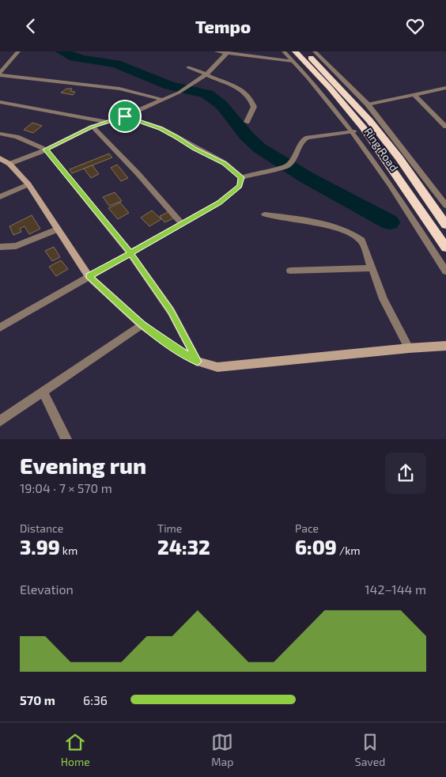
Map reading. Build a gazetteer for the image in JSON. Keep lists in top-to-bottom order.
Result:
{
  "streets": {
    "highway": ["Ring Road"]
  },
  "page": {
    "header": "Tempo",
    "heading": ["Evening run", "19:04 · 7 × 570 m"],
    "stats": [
      ["Distance", "3.99 km"],
      ["Time", "24:32"],
      ["Pace", "6:09 /km"]
    ],
    "chart": ["Elevation", "142–144 m"],
    "list": [
      {
        "name": "570 m",
        "note": "6:36"
      }
    ],
    "tabs": ["Home", "Map", "Saved"]
  }
}
